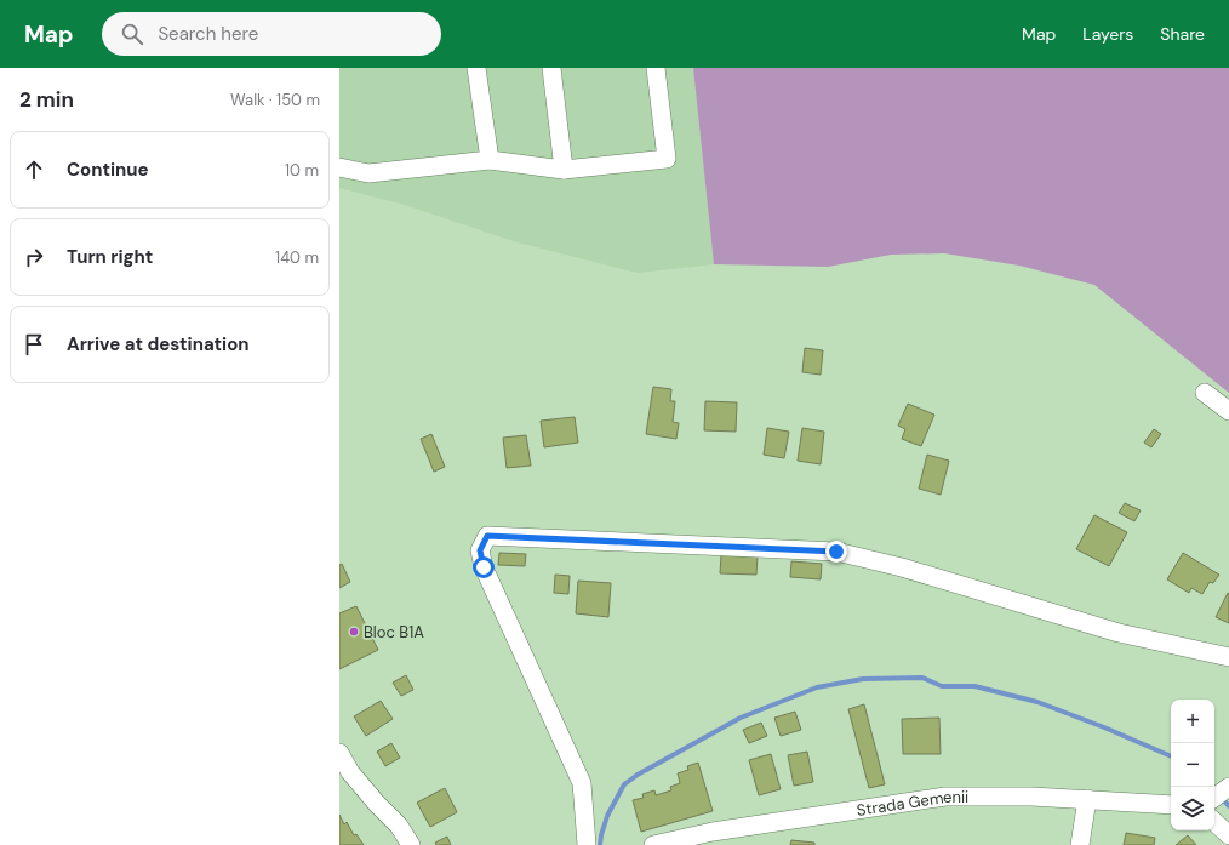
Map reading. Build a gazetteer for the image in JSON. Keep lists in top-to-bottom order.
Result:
{
  "streets": {
    "street": ["Strada Gemenii"]
  },
  "places": ["Bloc B1A"],
  "page": {
    "header": "Map",
    "search": "Search here",
    "nav": ["Map", "Layers", "Share"],
    "heading": ["2 min", "Walk · 150 m"],
    "list": [
      ["Continue", "10 m"],
      ["Turn right", "140 m"],
      "Arrive at destination"
    ],
    "map_buttons": ["+", "−"]
  }
}
